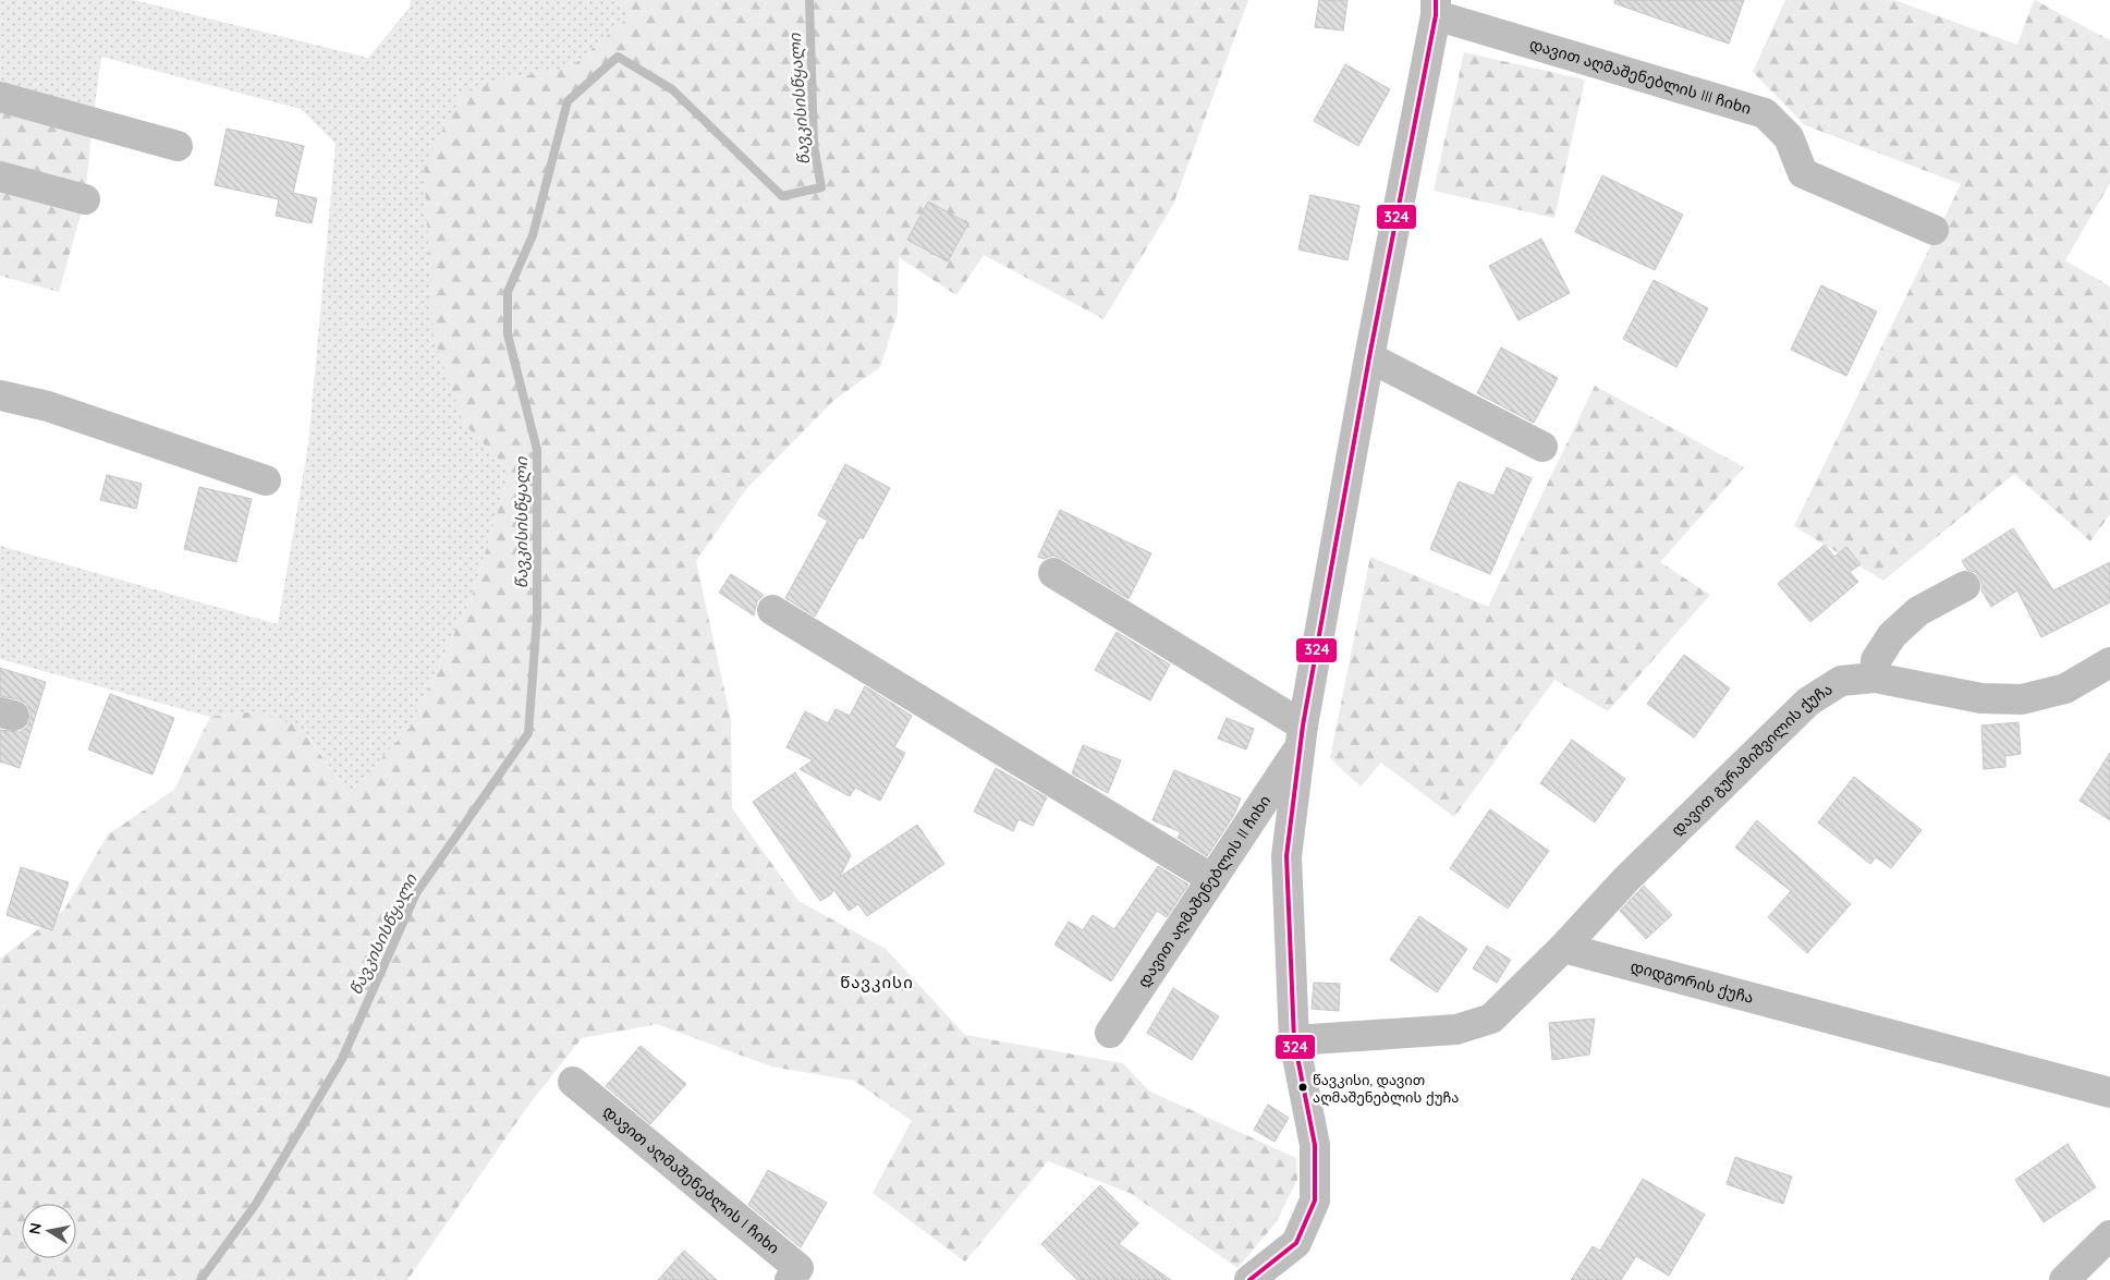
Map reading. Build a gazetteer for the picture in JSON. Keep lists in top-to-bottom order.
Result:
{
  "streets": {
    "street": [
      "დავით აღმაშენებლის III ჩიხი",
      "დავით გურამიშვილის ქუჩა",
      "დავით აღმაშენებლის II ჩიხი",
      "დიდგორის ქუჩა",
      "დავით აღმაშენებლის I ჩიხი"
    ]
  },
  "crossings": [
    ["დავით გურამიშვილის ქუჩა", "დიდგორის ქუჩა"]
  ],
  "districts": ["წავკისი"],
  "water": ["წავკისისწყალი"],
  "places": ["წავკისი, დავით აღმაშენებლის ქუჩა"],
  "lines": ["transit line 324"],
  "north": "left"
}
